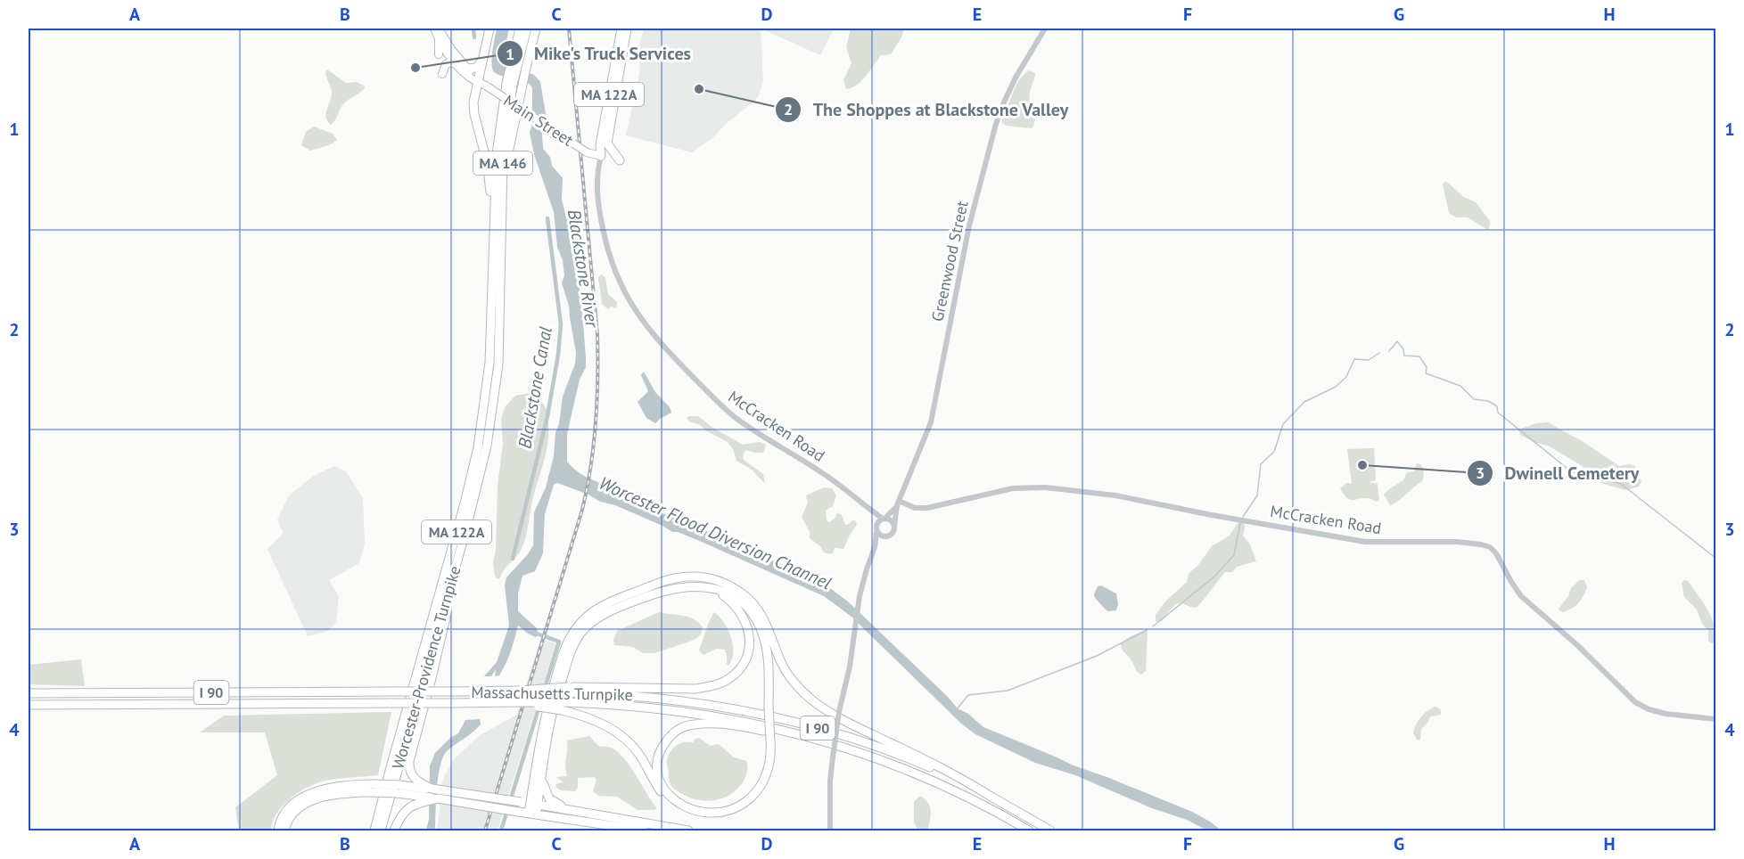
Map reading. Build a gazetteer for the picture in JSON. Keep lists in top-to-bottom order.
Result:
{
  "streets": {
    "highway": [
      "MA 122A",
      "MA 146",
      "Worcester-Providence Turnpike",
      "I 90",
      "Massachusetts Turnpike"
    ],
    "main road": ["Main Street"],
    "street": ["Greenwood Street", "McCracken Road"]
  },
  "crossings": [
    ["MA 122A", "Main Street"],
    ["MA 122A", "McCracken Road"],
    ["MA 122A", "Worcester-Providence Turnpike"],
    ["Main Street", "McCracken Road"],
    ["Greenwood Street", "McCracken Road"]
  ],
  "water": ["Blackstone River", "Blackstone Canal", "Worcester Flood Diversion Channel"],
  "places": ["Mike's Truck Services", "The Shoppes at Blackstone Valley", "Dwinell Cemetery"],
  "grid": {
    "columns": [
      "A",
      "B",
      "C",
      "D",
      "E",
      "F",
      "G",
      "H"
    ],
    "rows": [
      "1",
      "2",
      "3",
      "4"
    ]
  }
}
